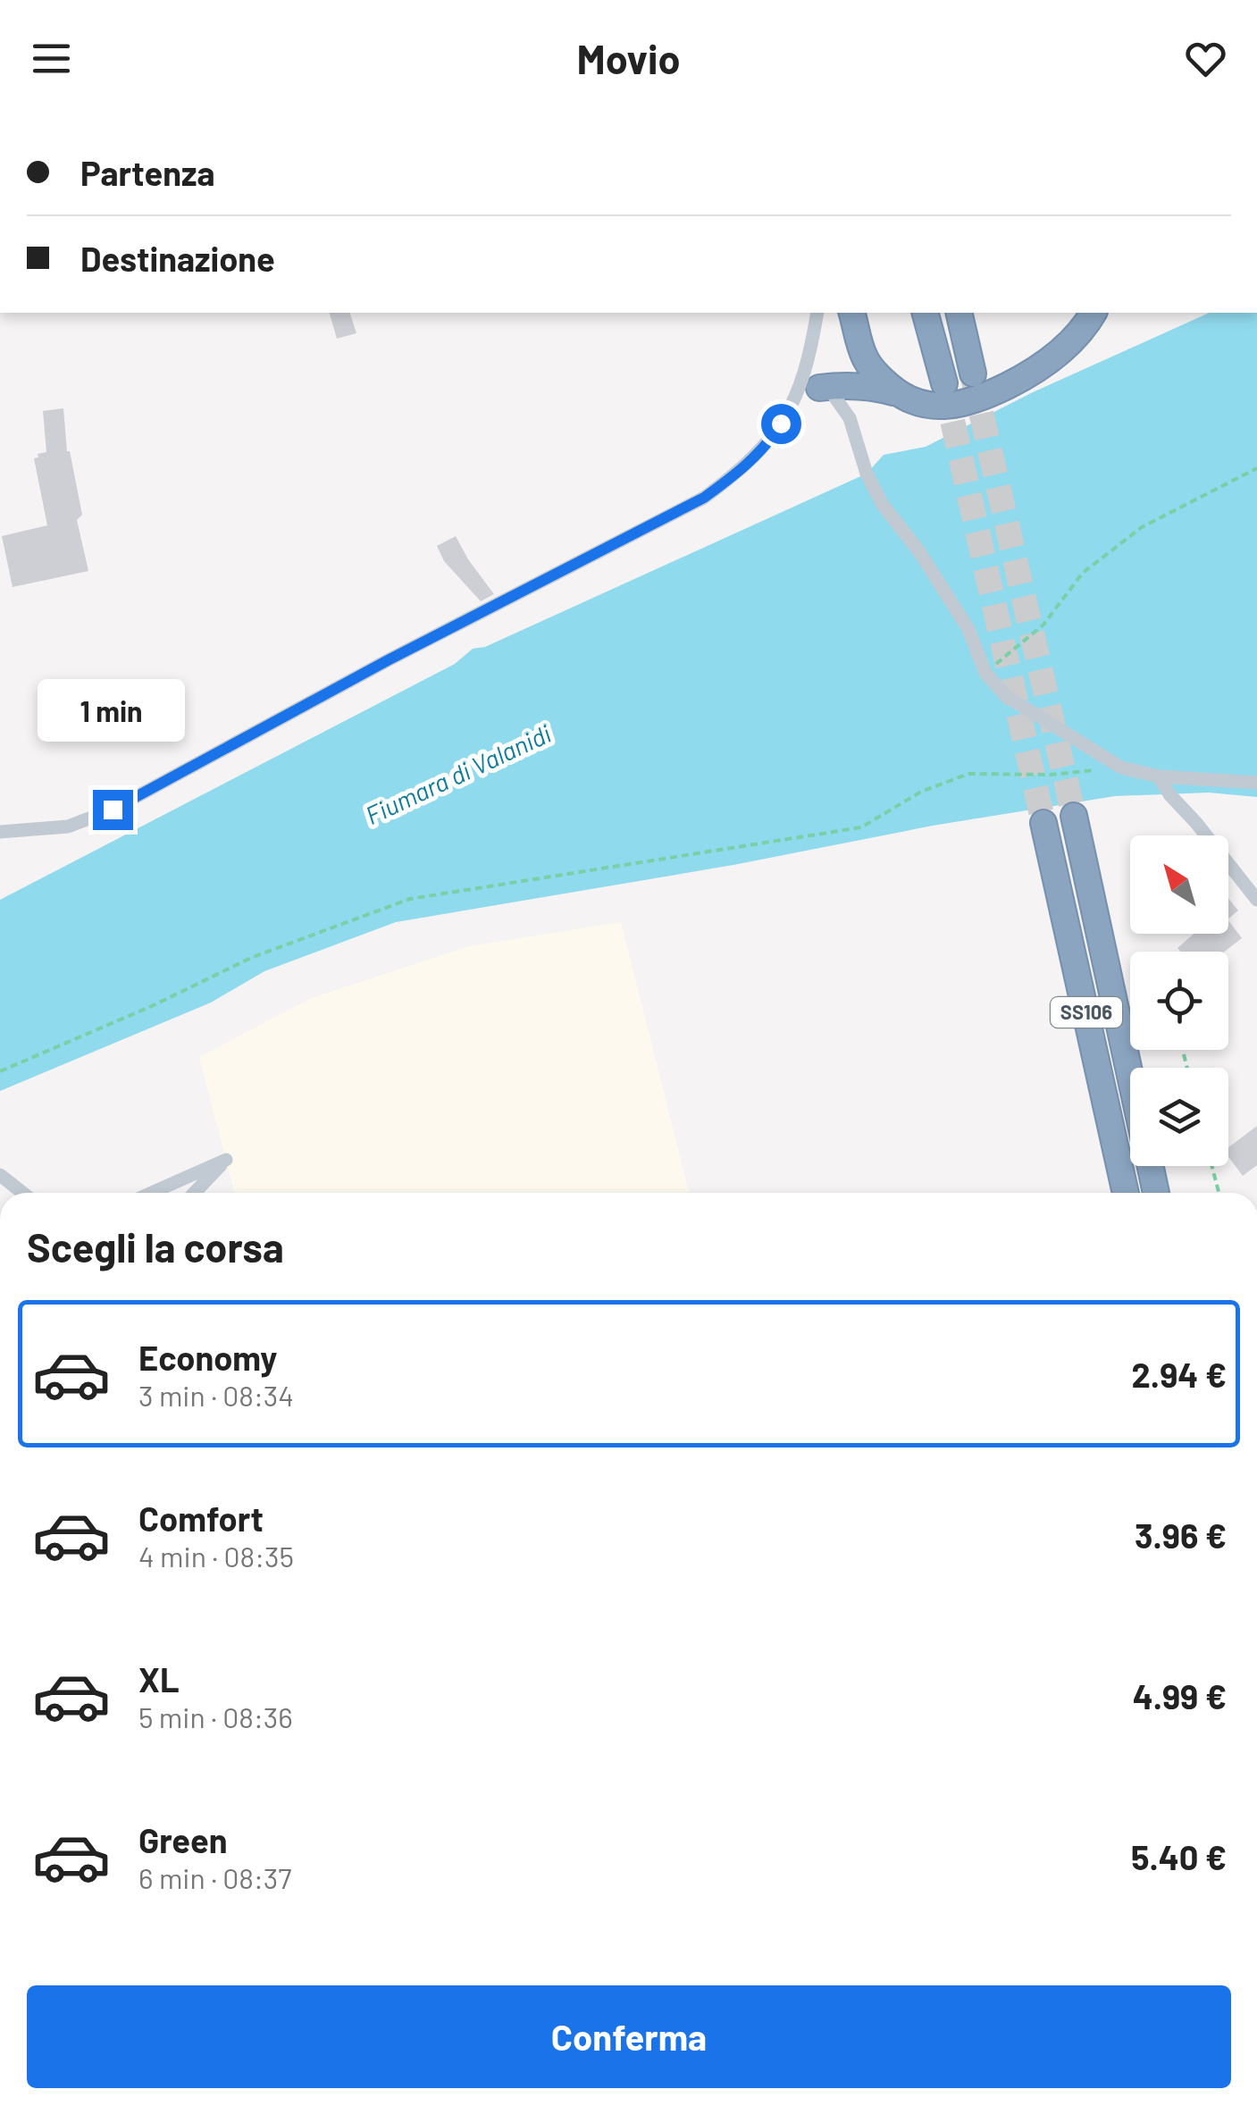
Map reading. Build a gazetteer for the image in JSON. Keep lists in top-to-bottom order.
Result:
{
  "streets": {
    "highway": ["SS106"]
  },
  "water": ["Fiumara di Valanidi"],
  "north": "top left",
  "page": {
    "header": "Movio",
    "banner": ["Partenza", "Destinazione"],
    "bubble": "1 min",
    "heading": "Scegli la corsa",
    "list": [
      {
        "name": "Economy",
        "note": "3 min · 08:34",
        "value": "2.94 €"
      },
      {
        "name": "Comfort",
        "note": "4 min · 08:35",
        "value": "3.96 €"
      },
      {
        "name": "XL",
        "note": "5 min · 08:36",
        "value": "4.99 €"
      },
      {
        "name": "Green",
        "note": "6 min · 08:37",
        "value": "5.40 €"
      }
    ],
    "buttons": "Conferma"
  }
}
